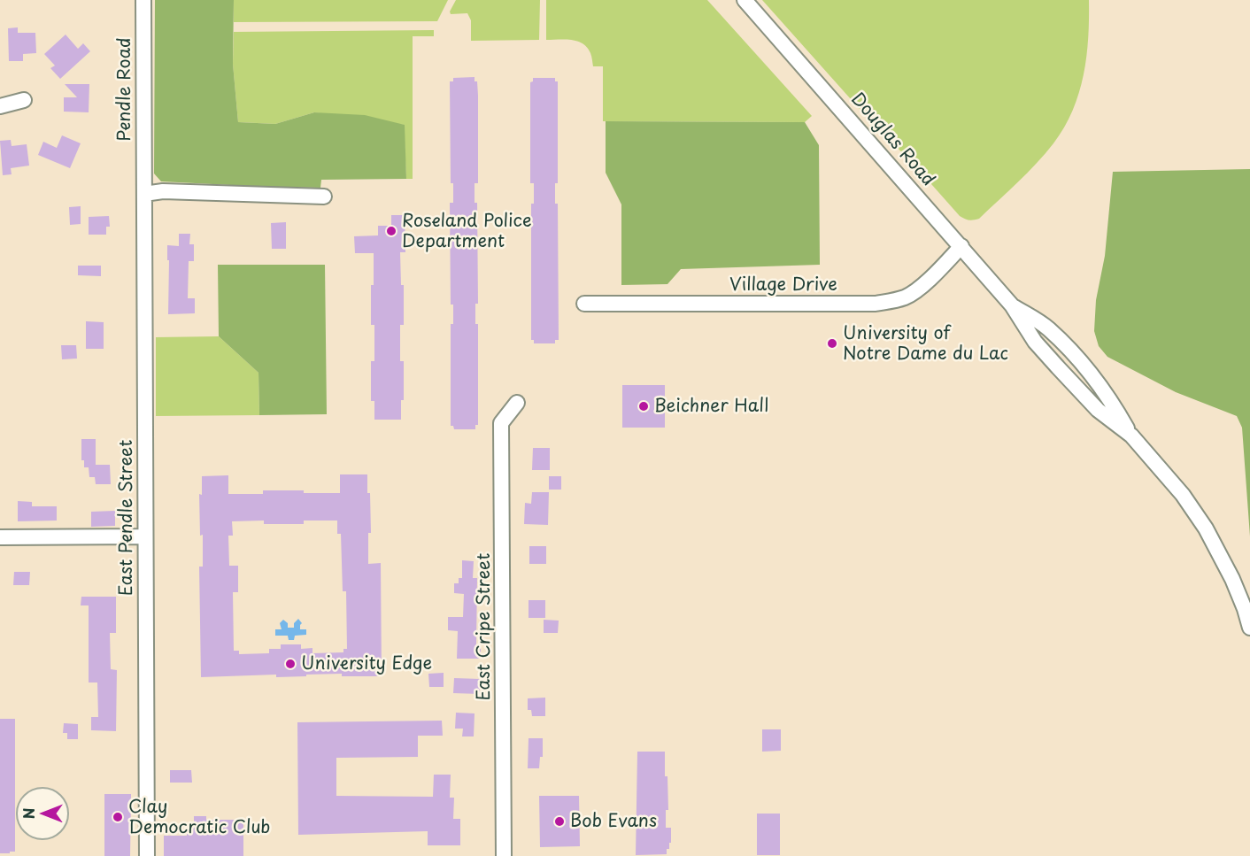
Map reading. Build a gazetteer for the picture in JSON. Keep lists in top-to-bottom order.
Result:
{
  "streets": {
    "street": [
      "Pendle Road",
      "Douglas Road",
      "Village Drive",
      "East Pendle Street",
      "East Cripe Street"
    ]
  },
  "crossings": [
    ["Pendle Road", "East Pendle Street"],
    ["Douglas Road", "Village Drive"]
  ],
  "places": [
    "Roseland Police Department",
    "University of Notre Dame du Lac",
    "Beichner Hall",
    "University Edge",
    "Clay Democratic Club",
    "Bob Evans"
  ],
  "north": "left"
}
